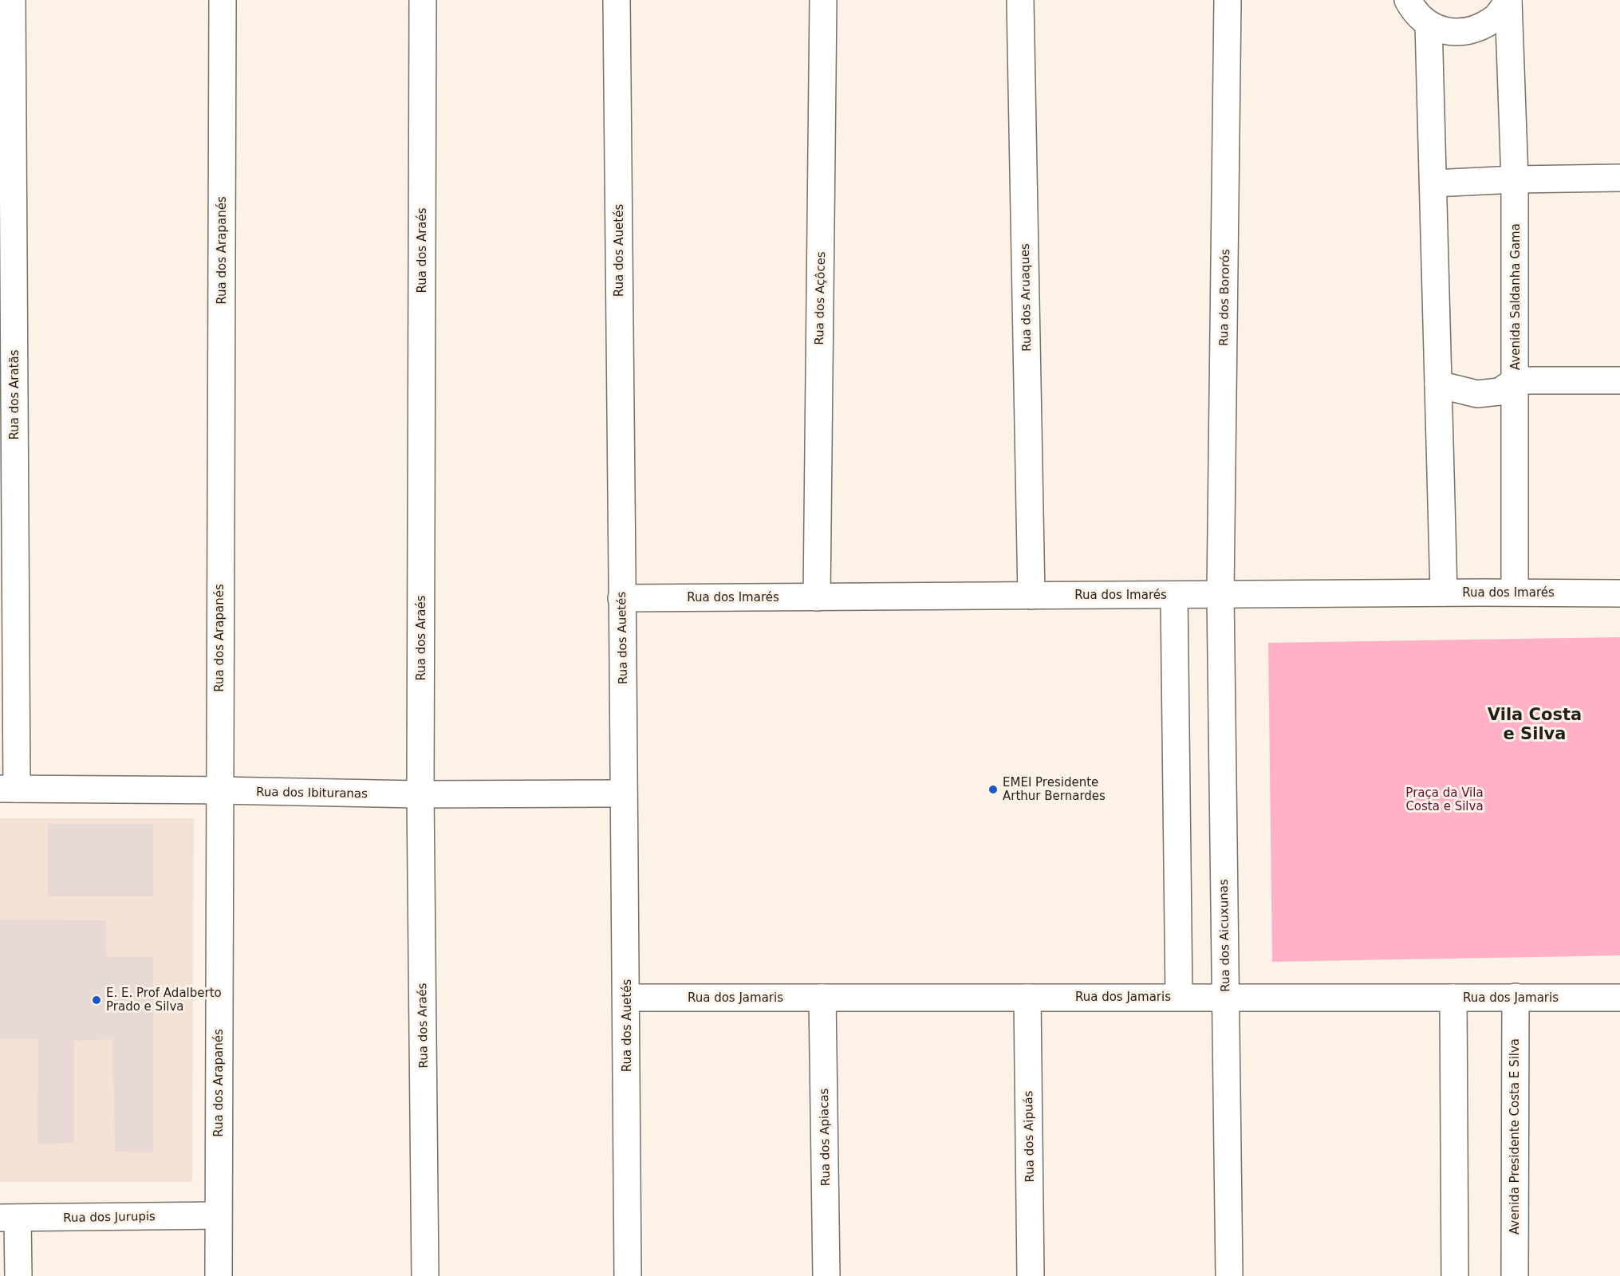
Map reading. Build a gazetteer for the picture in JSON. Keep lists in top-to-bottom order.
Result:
{
  "streets": {
    "street": [
      "Rua dos Arapanés",
      "Rua dos Araés",
      "Rua dos Auetés",
      "Avenida Saldanha Gama",
      "Rua dos Aruaques",
      "Rua dos Bororós",
      "Rua dos Açôces",
      "Rua dos Aratãs",
      "Rua dos Imarés",
      "Rua dos Ibituranas",
      "Rua dos Aicuxunas",
      "Rua dos Jamaris",
      "Rua dos Aipuás",
      "Avenida Presidente Costa E Silva",
      "Rua dos Apiacas",
      "Rua dos Jurupis"
    ]
  },
  "crossings": [
    ["Rua dos Arapanés", "Rua dos Ibituranas"],
    ["Rua dos Arapanés", "Rua dos Jurupis"],
    ["Rua dos Araés", "Rua dos Ibituranas"],
    ["Rua dos Auetés", "Rua dos Imarés"],
    ["Rua dos Auetés", "Rua dos Ibituranas"],
    ["Rua dos Auetés", "Rua dos Jamaris"],
    ["Avenida Saldanha Gama", "Rua dos Imarés"],
    ["Rua dos Aruaques", "Rua dos Imarés"],
    ["Rua dos Bororós", "Rua dos Imarés"],
    ["Rua dos Bororós", "Rua dos Aicuxunas"],
    ["Rua dos Açôces", "Rua dos Imarés"],
    ["Rua dos Aratãs", "Rua dos Ibituranas"],
    ["Rua dos Imarés", "Rua dos Aicuxunas"],
    ["Rua dos Aicuxunas", "Rua dos Jamaris"],
    ["Rua dos Jamaris", "Rua dos Aipuás"],
    ["Rua dos Jamaris", "Avenida Presidente Costa E Silva"],
    ["Rua dos Jamaris", "Rua dos Apiacas"]
  ],
  "districts": ["Vila Costa e Silva"],
  "parks": ["Praça da Vila Costa e Silva"],
  "places": ["EMEI Presidente Arthur Bernardes", "E. E. Prof Adalberto Prado e Silva"]
}
